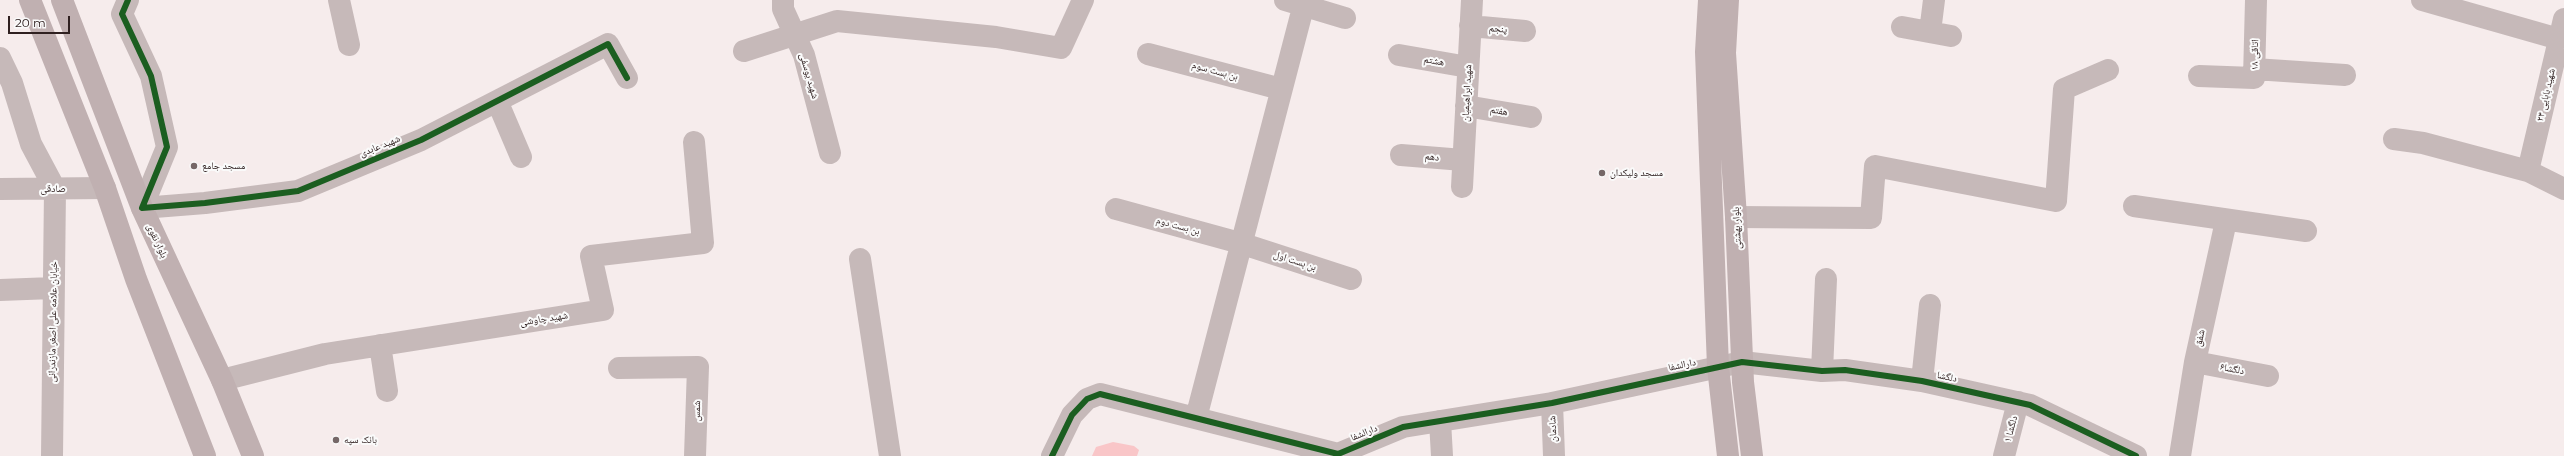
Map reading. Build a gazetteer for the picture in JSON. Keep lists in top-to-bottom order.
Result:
{
  "streets": {
    "main road": ["بلوار بهشتی", "بلوار نقوی"],
    "street": [
      "پنجم",
      "اتاقی ۱۸",
      "هشتم",
      "بن بست سوم",
      "شهید یوسفی",
      "شهید ابراهیمیان",
      "شهید بابایی ۲۴",
      "هفتم",
      "شهید عابدی",
      "دهم",
      "صادقی",
      "بن بست دوم",
      "بن بست اول",
      "شهید چاوشی",
      "خیابان علامه علی اصغر مازندرانی",
      "شفق",
      "دارالشفا",
      "دلگشا۶",
      "دلگشا",
      "شمس",
      "شادمان",
      "دلگشا ۱"
    ]
  },
  "crossings": [
    ["پنجم", "شهید ابراهیمیان"],
    ["هشتم", "شهید ابراهیمیان"],
    ["شهید ابراهیمیان", "هفتم"],
    ["شهید ابراهیمیان", "دهم"],
    ["شهید عابدی", "بلوار نقوی"],
    ["صادقی", "خیابان علامه علی اصغر مازندرانی"],
    ["بن بست دوم", "بن بست اول"],
    ["بلوار بهشتی", "دارالشفا"],
    ["بلوار بهشتی", "دلگشا"],
    ["بلوار نقوی", "شهید چاوشی"],
    ["شفق", "دلگشا۶"],
    ["دارالشفا", "دلگشا"],
    ["دارالشفا", "شادمان"],
    ["دلگشا", "دلگشا ۱"]
  ],
  "places": ["مسجد جامع", "مسجد ولیکدان", "بانک سپه"],
  "scale_bar": "20 m"
}
